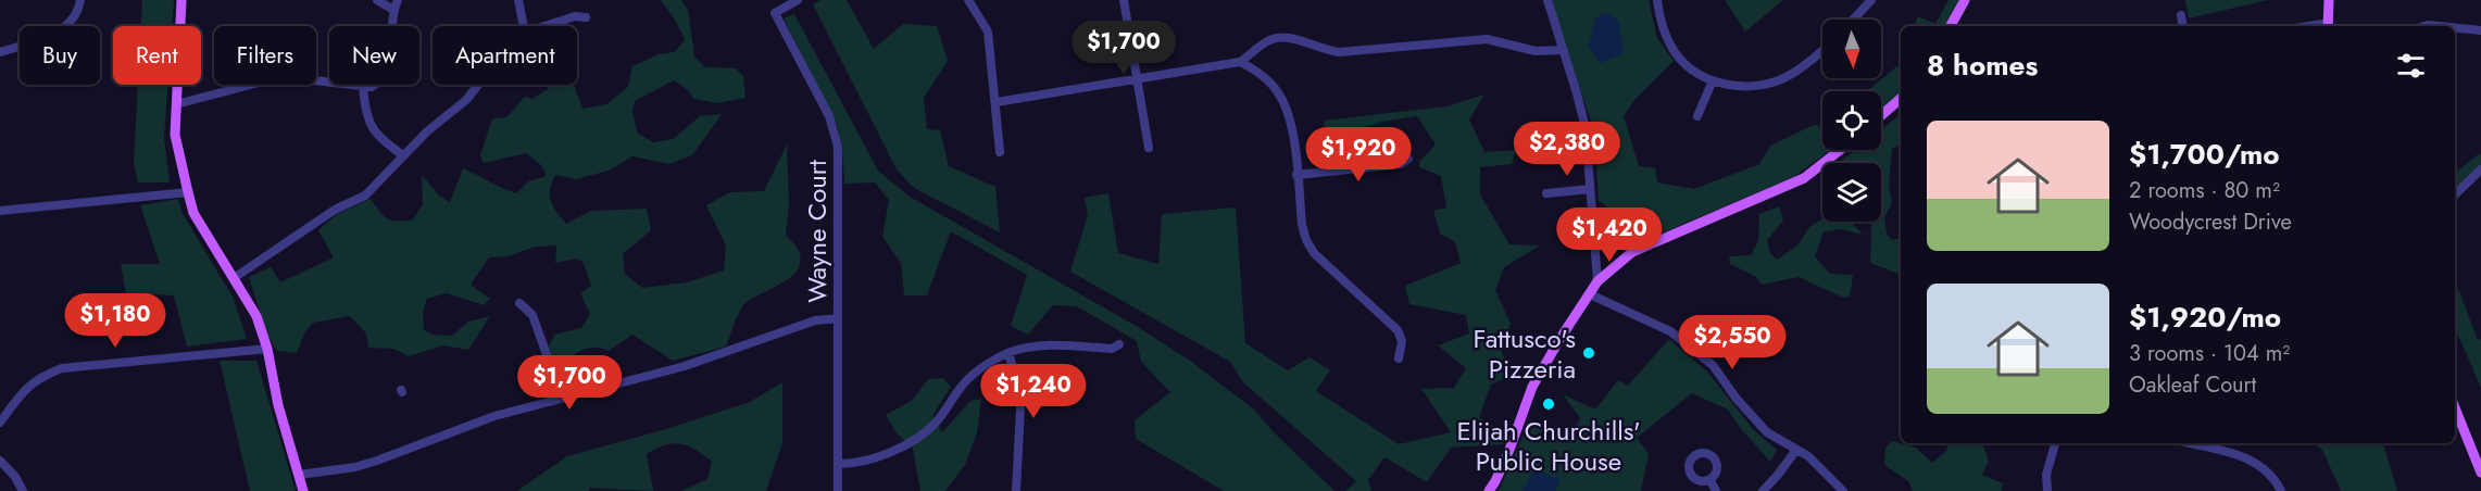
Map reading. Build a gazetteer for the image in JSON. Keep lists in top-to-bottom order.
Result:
{
  "streets": {
    "street": ["Wayne Court"]
  },
  "places": ["Fattusco's Pizzeria", "Elijah Churchills' Public House"],
  "north": "bottom",
  "page": {
    "price": [
      "$1,700",
      "$2,380",
      "$1,920",
      "$1,420",
      "$1,180",
      "$2,550",
      "$1,700",
      "$1,240"
    ],
    "chip": [
      "Buy",
      "Rent",
      "Filters",
      "New",
      "Apartment"
    ],
    "heading": "8 homes",
    "list": [
      {
        "name": "$1,700/mo",
        "note": "2 rooms · 80 m² · Woodycrest Drive"
      },
      {
        "name": "$1,920/mo",
        "note": "3 rooms · 104 m² · Oakleaf Court"
      }
    ]
  }
}
